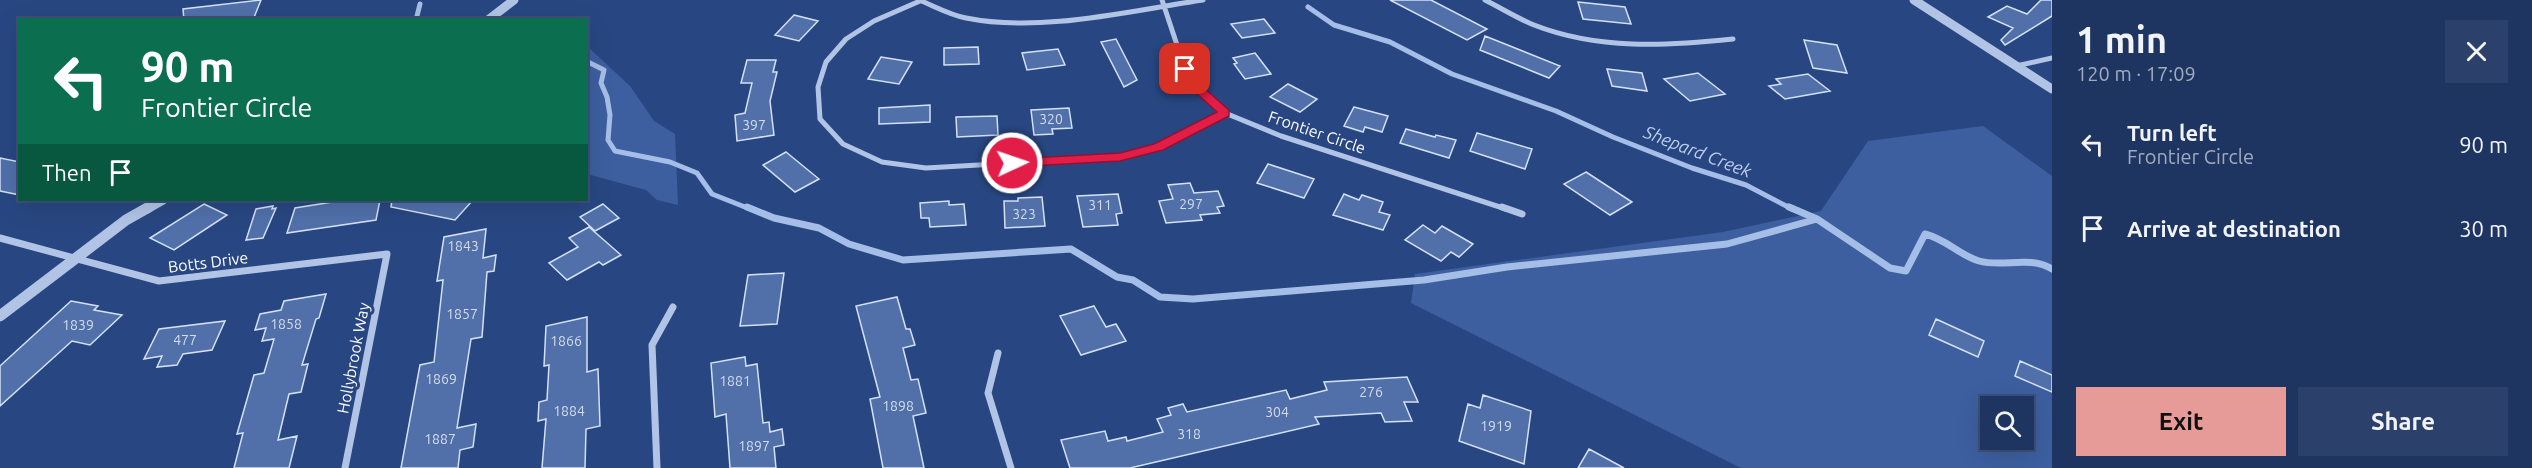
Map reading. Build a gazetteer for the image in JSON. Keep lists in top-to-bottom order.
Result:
{
  "streets": {
    "street": ["Frontier Circle", "Botts Drive", "Hollybrook Way"]
  },
  "crossings": [
    ["Botts Drive", "Hollybrook Way"]
  ],
  "water": ["Shepard Creek"],
  "house_numbers": [
    "320",
    "397",
    "297",
    "311",
    "323",
    "1843",
    "1857",
    "1858",
    "1839",
    "477",
    "1866",
    "1869",
    "1881",
    "276",
    "1898",
    "1884",
    "304",
    "1919",
    "318",
    "1887",
    "1897"
  ],
  "page": {
    "heading": ["1 min", "120 m · 17:09"],
    "turn": ["90 m", "Frontier Circle"],
    "list": [
      {
        "name": "Turn left",
        "note": "Frontier Circle",
        "value": "90 m"
      },
      {
        "name": "Arrive at destination",
        "value": "30 m"
      }
    ],
    "then": "Then",
    "buttons": ["Exit", "Share"]
  }
}
